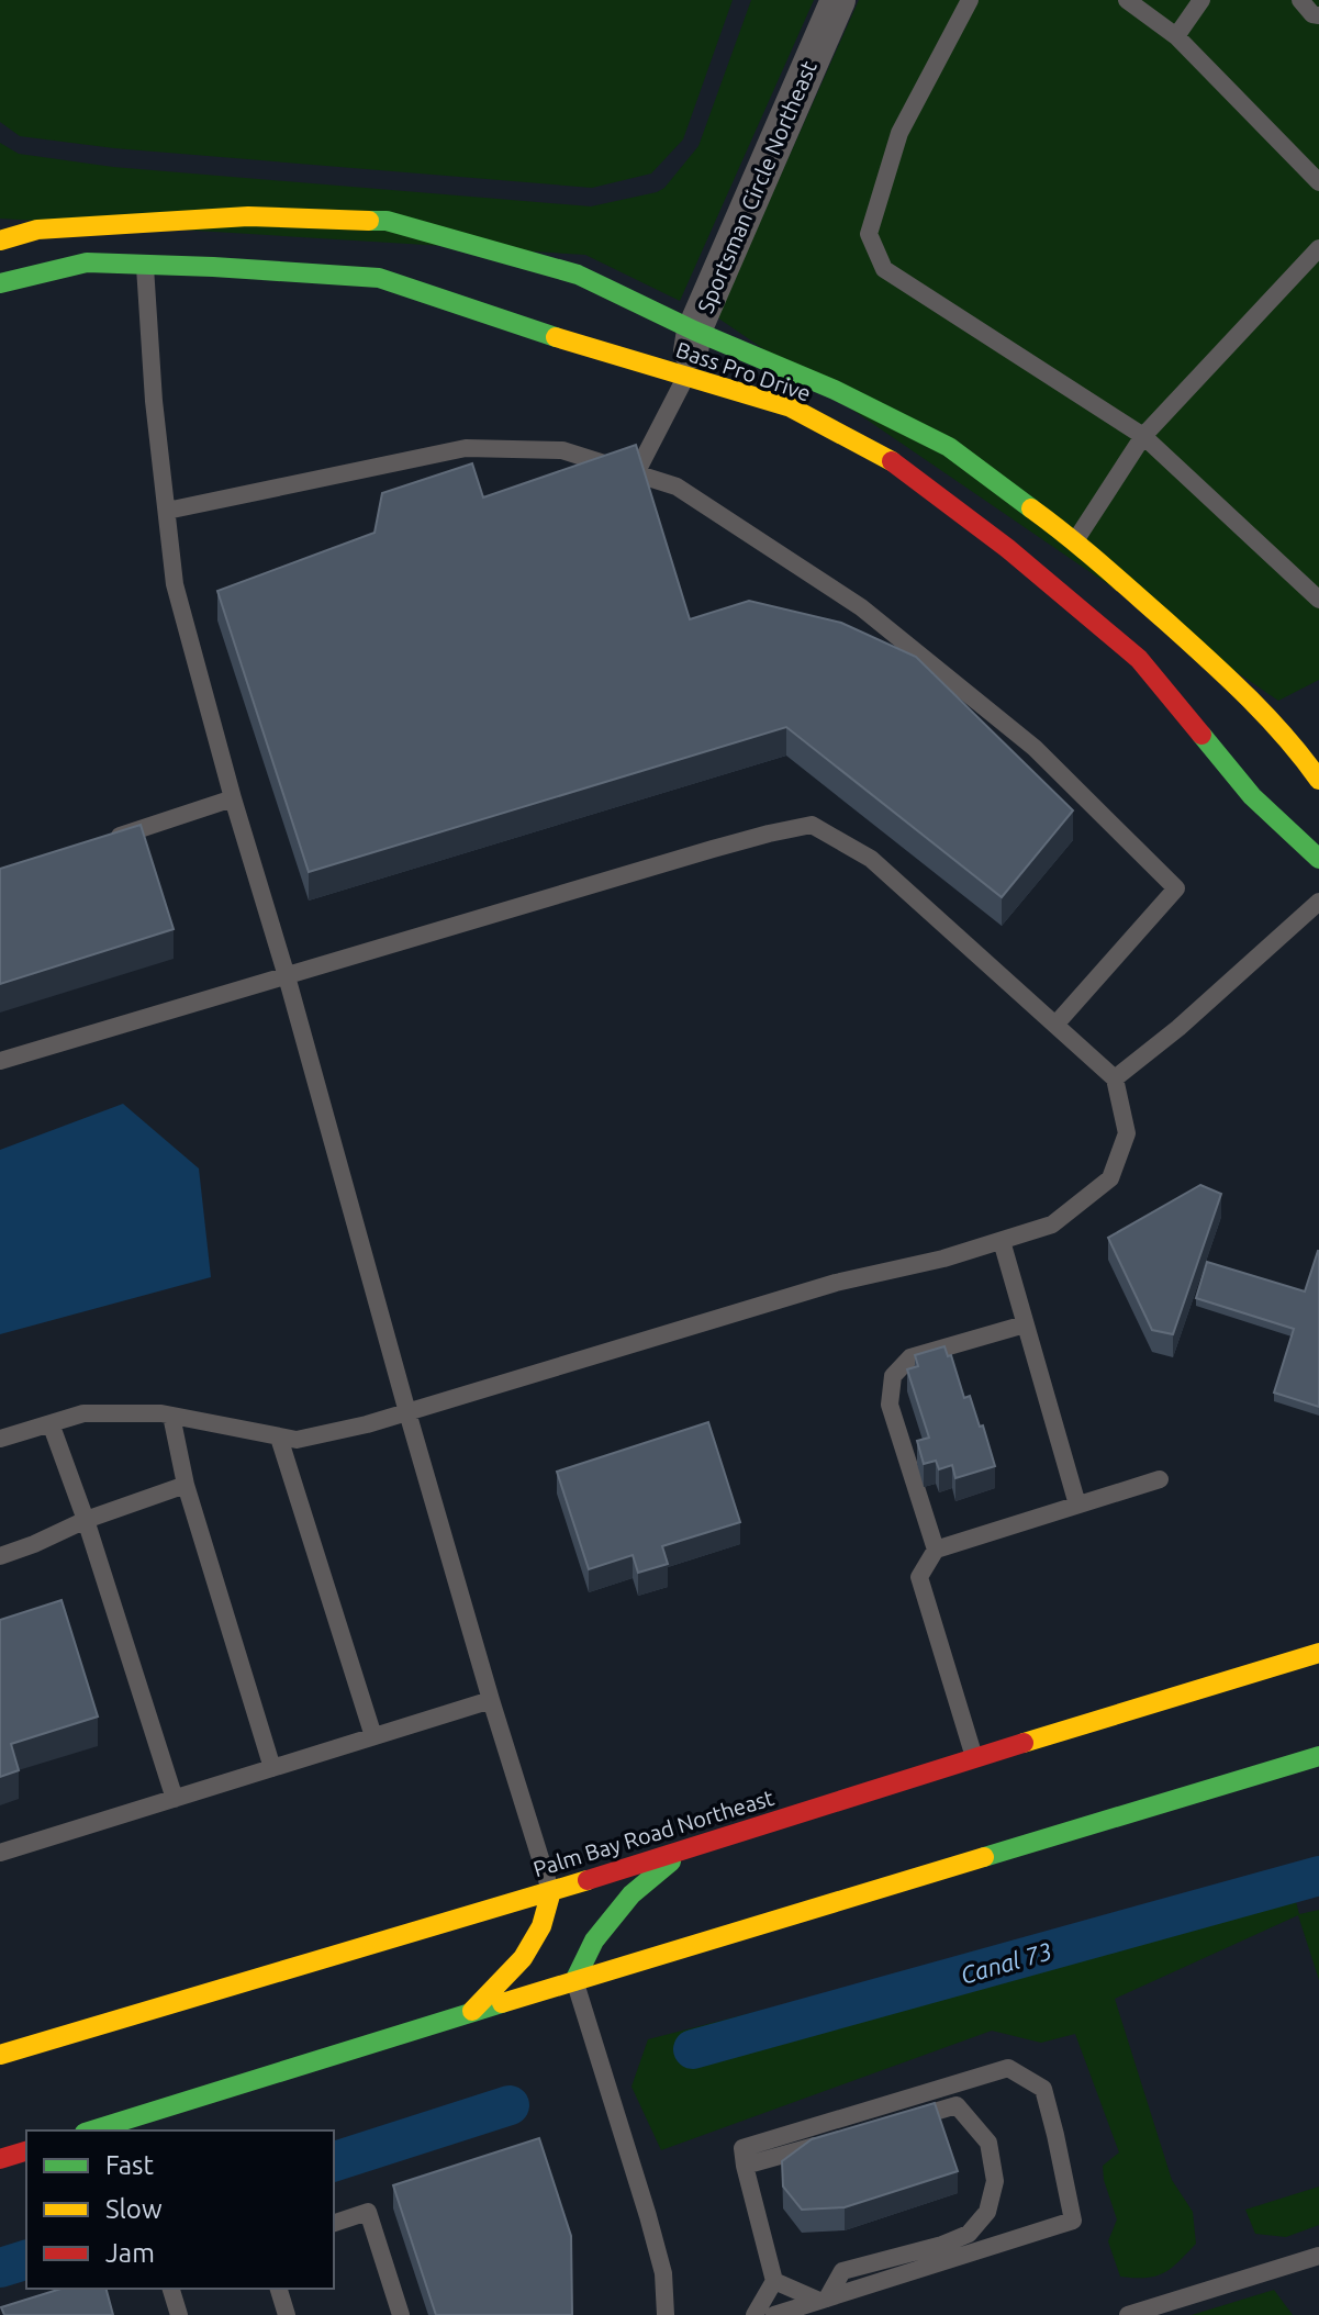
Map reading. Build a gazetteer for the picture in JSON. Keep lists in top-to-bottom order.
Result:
{
  "streets": {
    "main road": ["Bass Pro Drive", "Palm Bay Road Northeast"],
    "street": ["Sportsman Circle Northeast"]
  },
  "crossings": [
    ["Sportsman Circle Northeast", "Bass Pro Drive"]
  ],
  "water": ["Canal 73"],
  "legend": ["Fast", "Slow", "Jam"]
}
